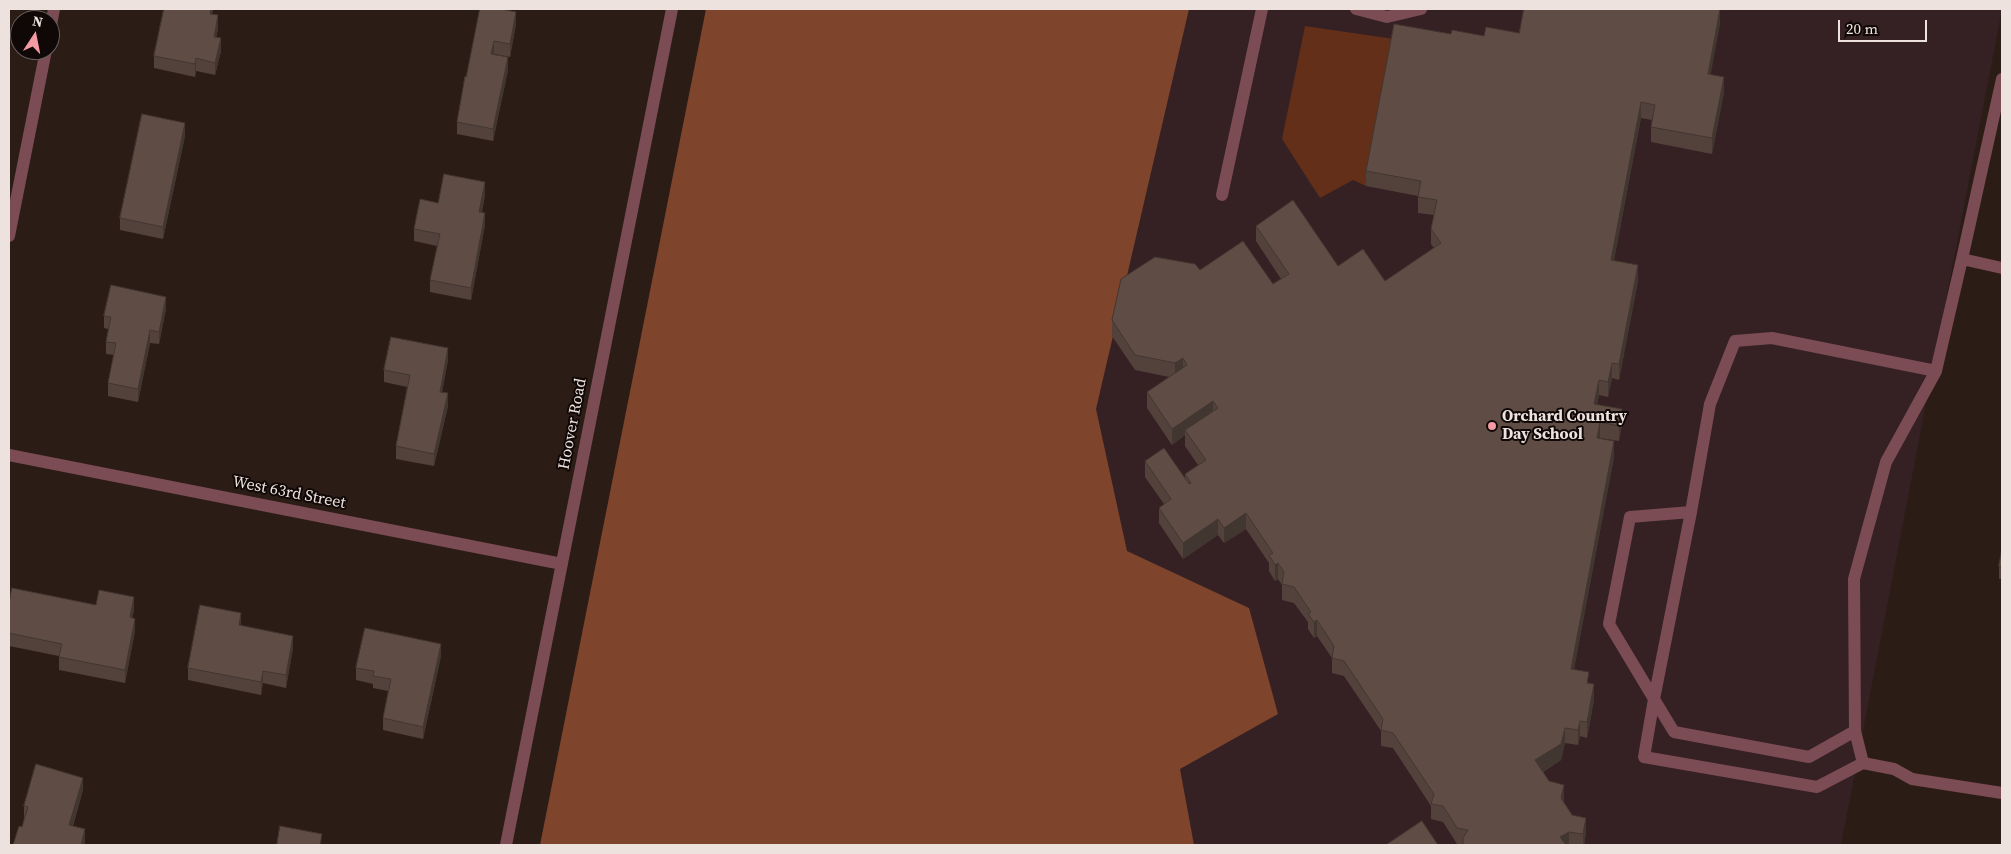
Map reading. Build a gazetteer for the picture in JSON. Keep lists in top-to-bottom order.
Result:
{
  "streets": {
    "street": ["Hoover Road", "West 63rd Street"]
  },
  "crossings": [
    ["Hoover Road", "West 63rd Street"]
  ],
  "places": ["Orchard Country Day School"],
  "scale_bar": "20 m",
  "north": "top"
}
